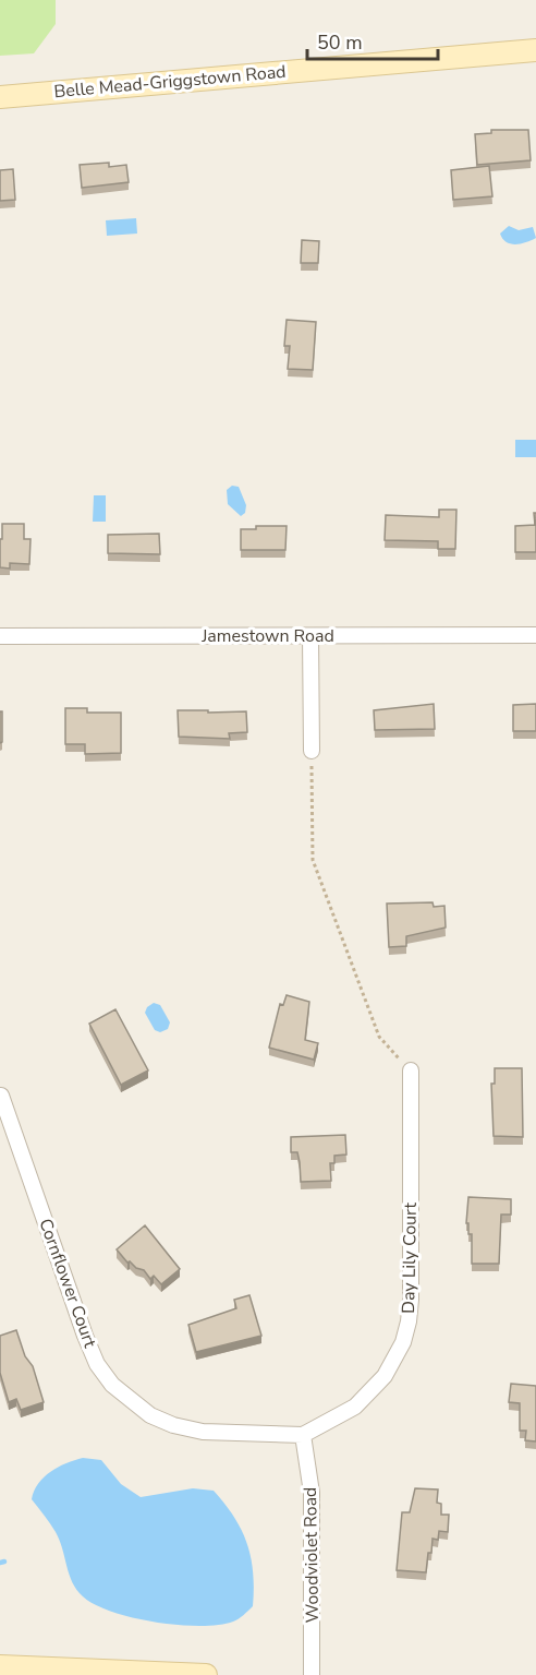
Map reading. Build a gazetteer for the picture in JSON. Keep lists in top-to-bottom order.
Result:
{
  "streets": {
    "street": [
      "Belle Mead-Griggstown Road",
      "Jamestown Road",
      "Day Lily Court",
      "Cornflower Court",
      "Woodviolet Road"
    ]
  },
  "crossings": [
    ["Day Lily Court", "Cornflower Court"],
    ["Day Lily Court", "Woodviolet Road"],
    ["Cornflower Court", "Woodviolet Road"]
  ],
  "scale_bar": "50 m"
}
